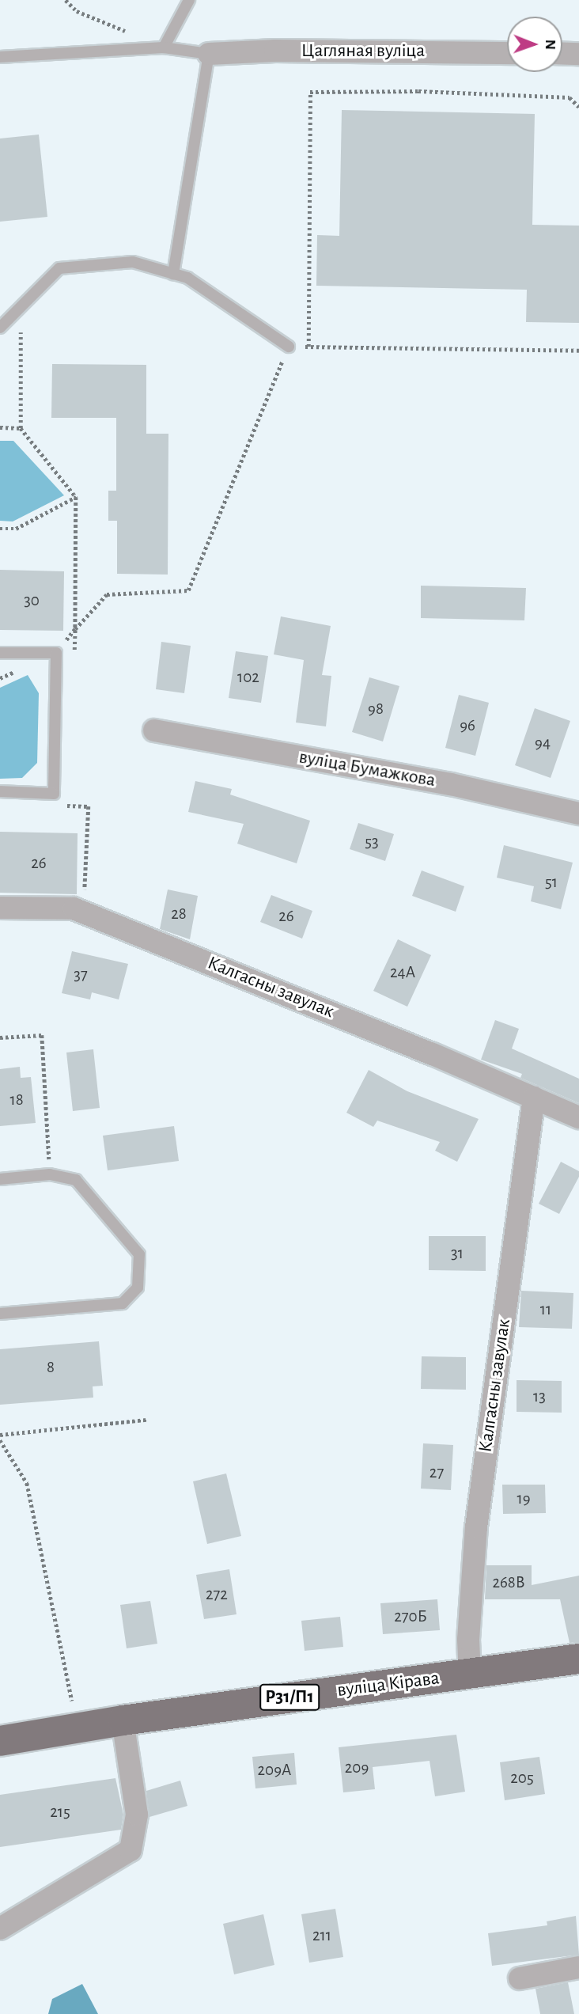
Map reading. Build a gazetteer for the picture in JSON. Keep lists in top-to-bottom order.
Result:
{
  "streets": {
    "main road": ["вуліца Кірава", "Р31/П1"],
    "street": ["Цагляная вуліца", "вуліца Бумажкова", "Калгасны завулак"]
  },
  "crossings": [
    ["Калгасны завулак", "вуліца Кірава"]
  ],
  "house_numbers": [
    "30",
    "102",
    "98",
    "96",
    "94",
    "53",
    "26",
    "51",
    "28",
    "26",
    "24А",
    "37",
    "18",
    "31",
    "11",
    "8",
    "13",
    "27",
    "19",
    "268В",
    "272",
    "270Б",
    "209",
    "209А",
    "205",
    "215",
    "211"
  ],
  "north": "right"
}
